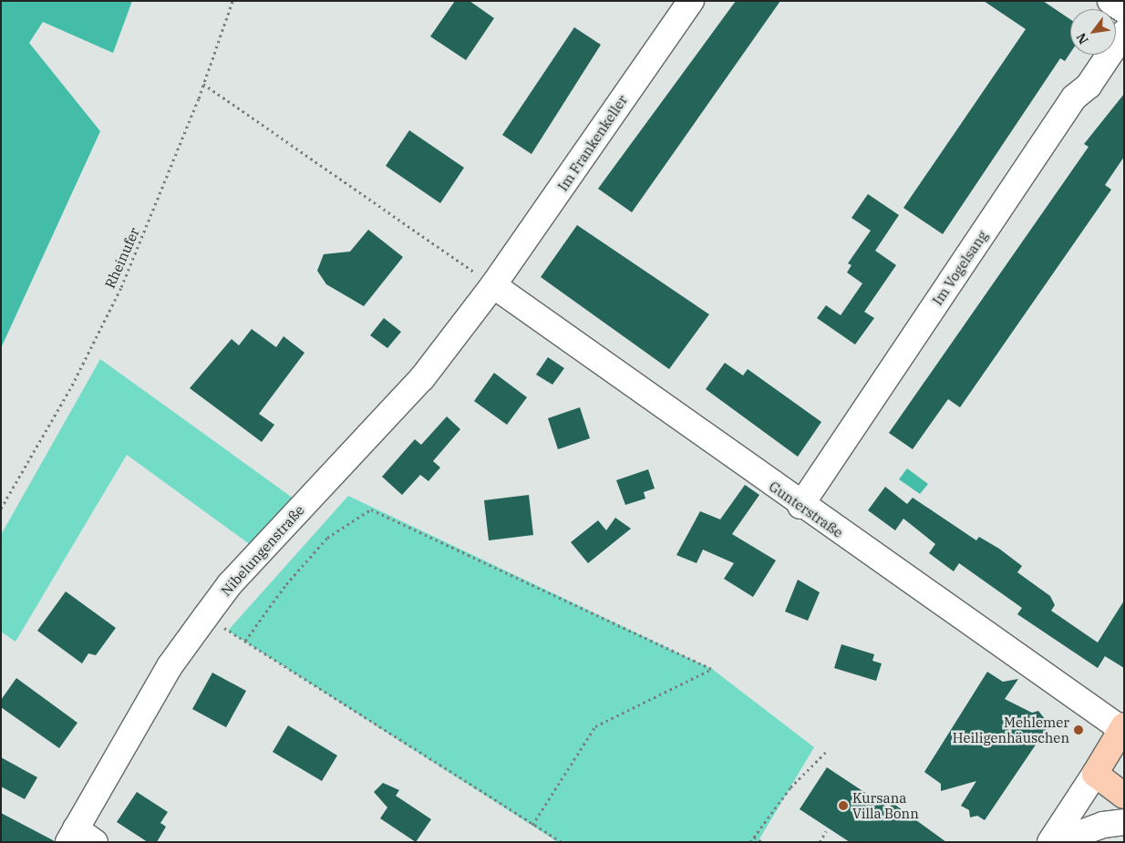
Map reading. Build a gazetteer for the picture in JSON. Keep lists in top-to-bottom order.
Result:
{
  "streets": {
    "street": [
      "Im Frankenkeller",
      "Im Vogelsang",
      "Gunterstraße",
      "Nibelungenstraße"
    ],
    "path": ["Rheinufer"]
  },
  "crossings": [
    ["Im Frankenkeller", "Gunterstraße"],
    ["Im Frankenkeller", "Nibelungenstraße"],
    ["Im Vogelsang", "Gunterstraße"],
    ["Gunterstraße", "Nibelungenstraße"]
  ],
  "places": ["Mehlemer Heiligenhäuschen", "Kursana Villa Bonn"],
  "north": "bottom left"
}
